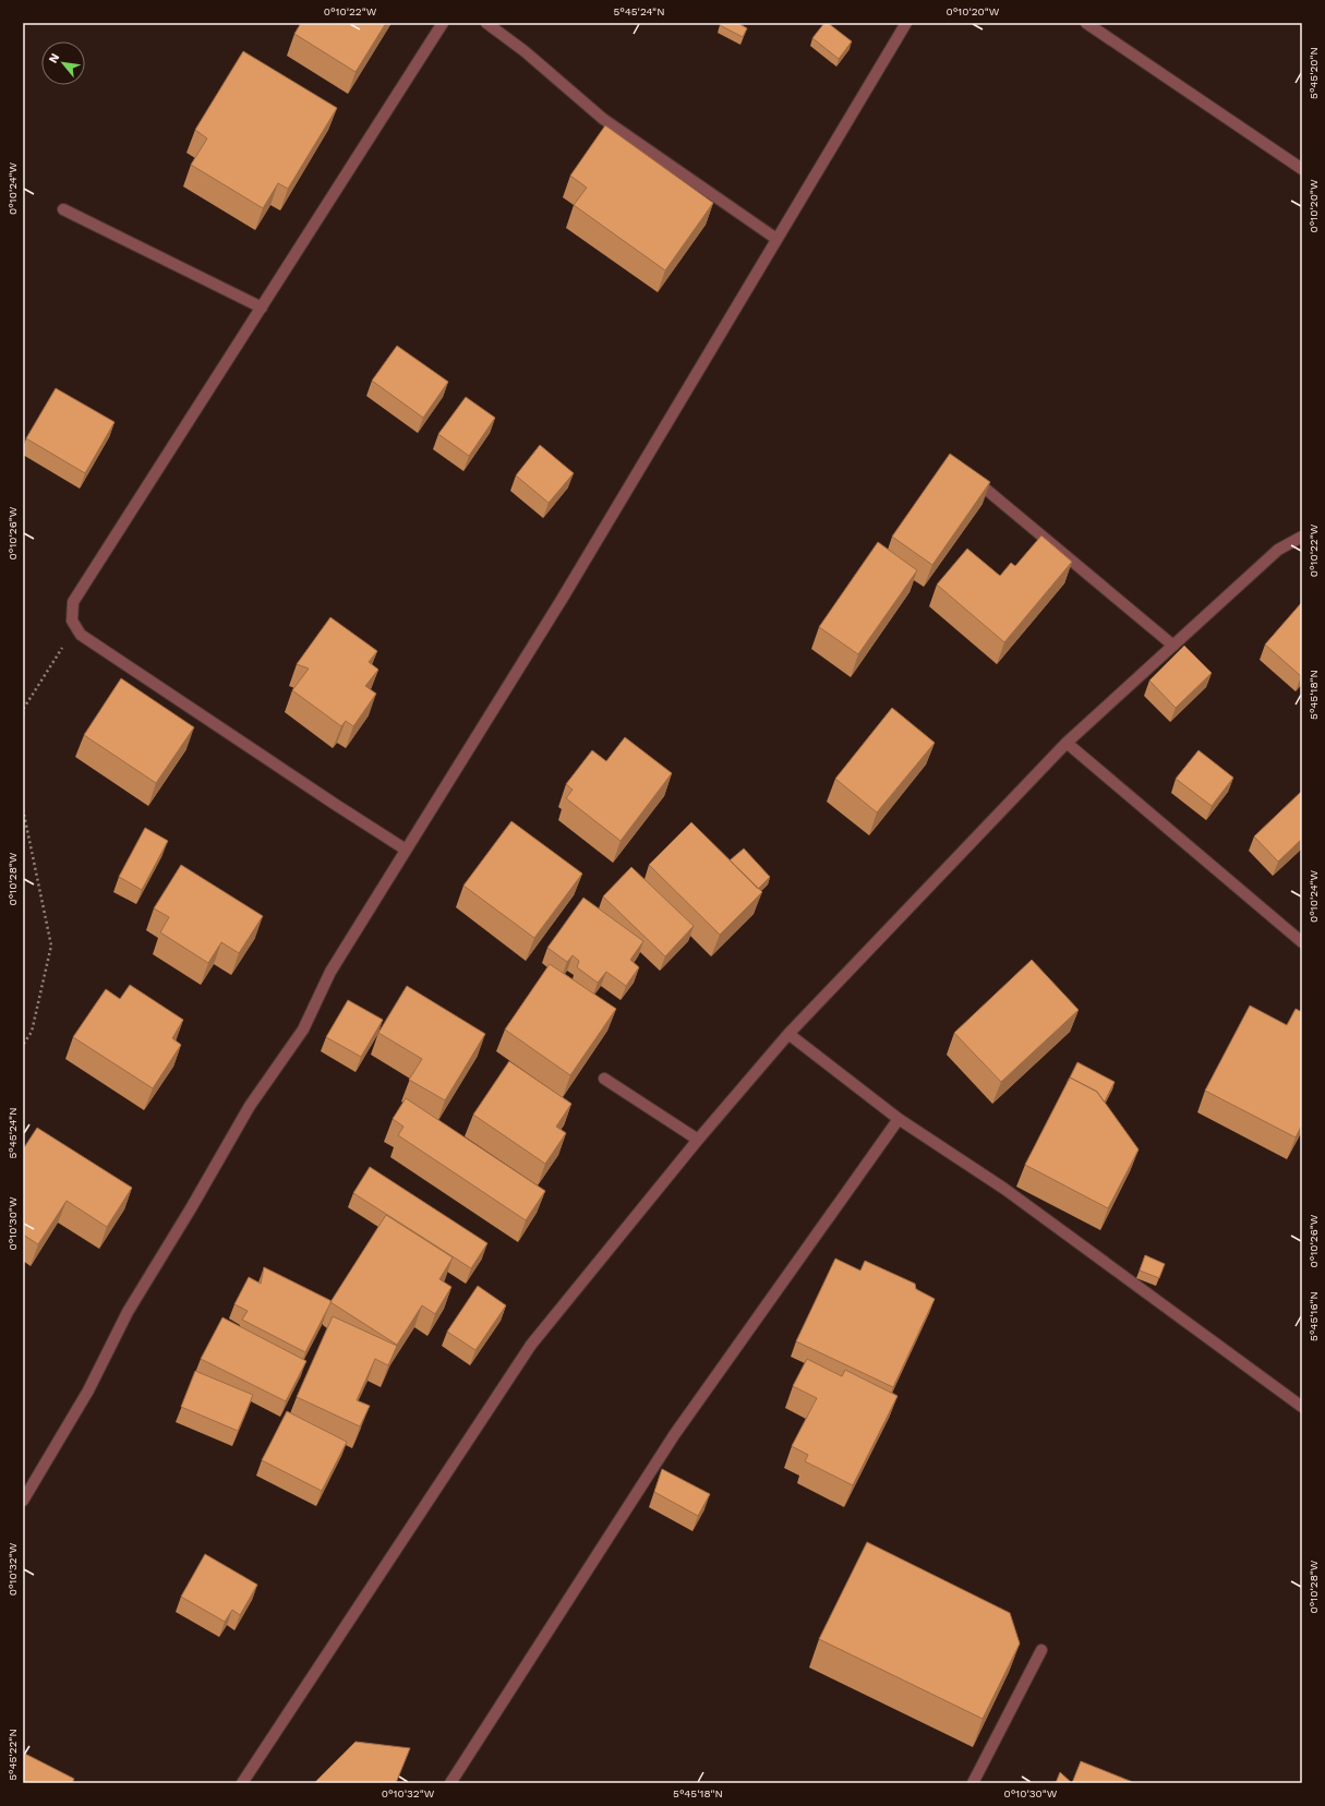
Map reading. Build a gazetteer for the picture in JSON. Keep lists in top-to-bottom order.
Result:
{
  "north": "top left",
  "coordinates": [
    "0°10'22\"W",
    "5°45'24\"N",
    "0°10'20\"W",
    "5°45'20\"N",
    "0°10'24\"W",
    "0°10'26\"W",
    "5°45'18\"N",
    "0°10'28\"W",
    "0°10'30\"W",
    "5°45'16\"N",
    "0°10'32\"W",
    "5°45'22\"N"
  ]
}
